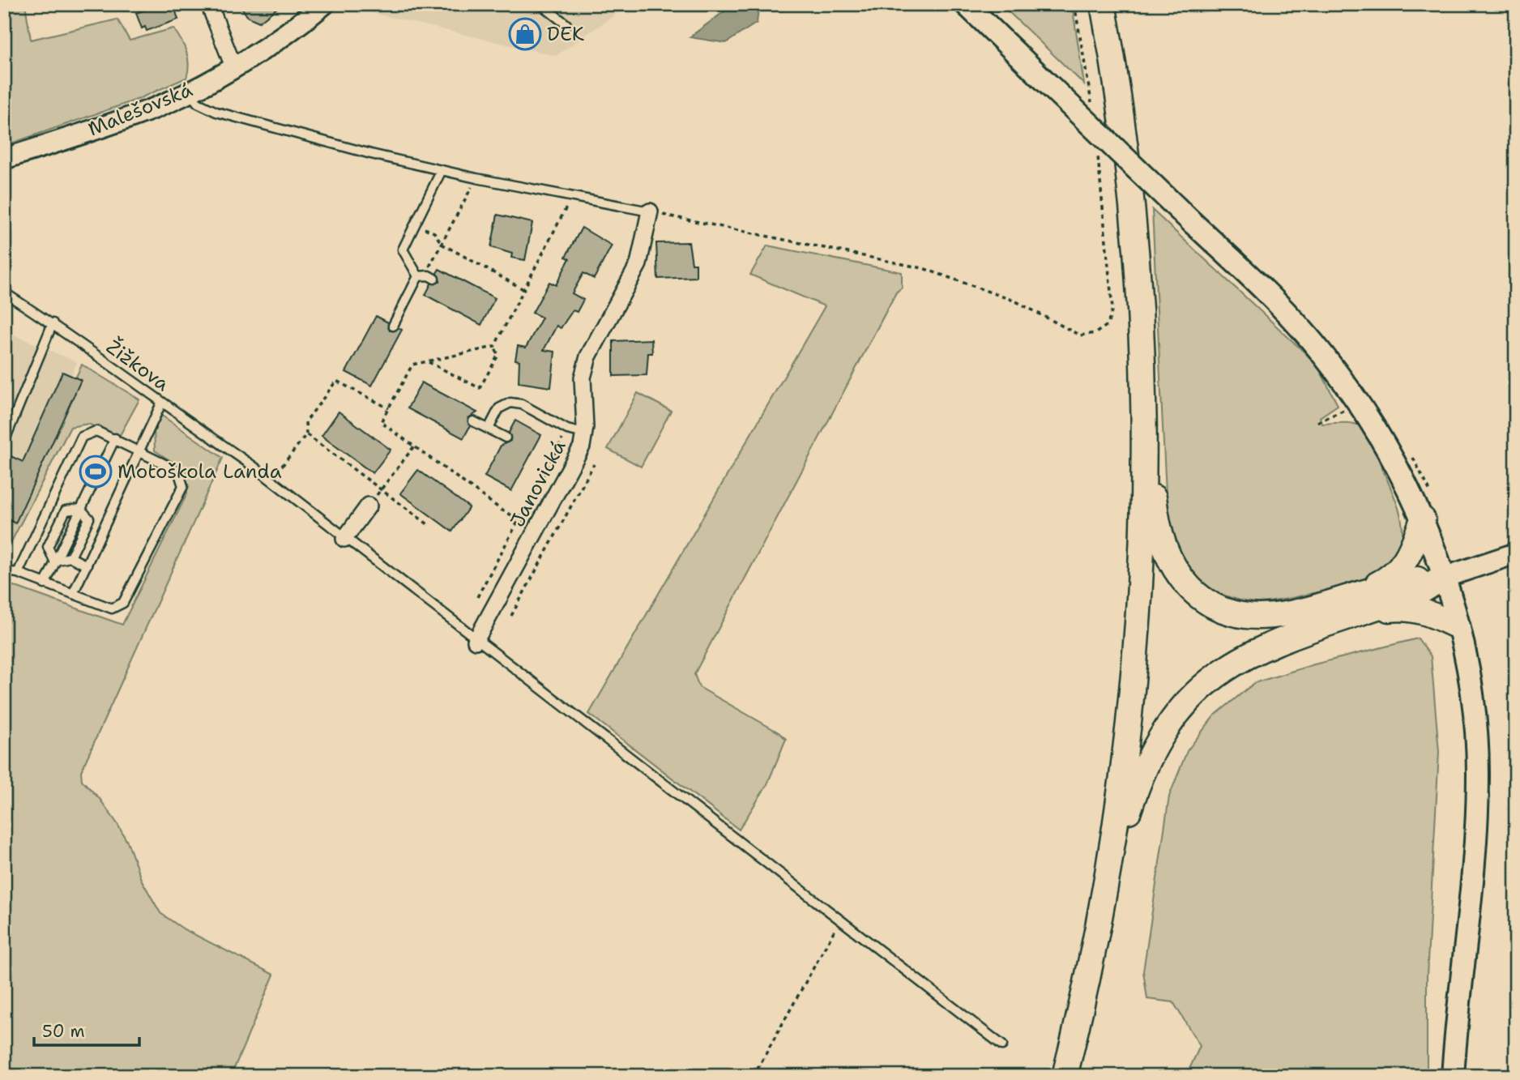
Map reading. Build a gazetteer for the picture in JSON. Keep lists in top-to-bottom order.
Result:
{
  "streets": {
    "street": ["Malešovská", "Janovická"],
    "lane": ["Žižkova"]
  },
  "crossings": [
    ["Žižkova", "Janovická"]
  ],
  "places": {
    "shop": ["DEK"],
    "sports": ["Motoškola Landa"]
  },
  "scale_bar": "50 m"
}
